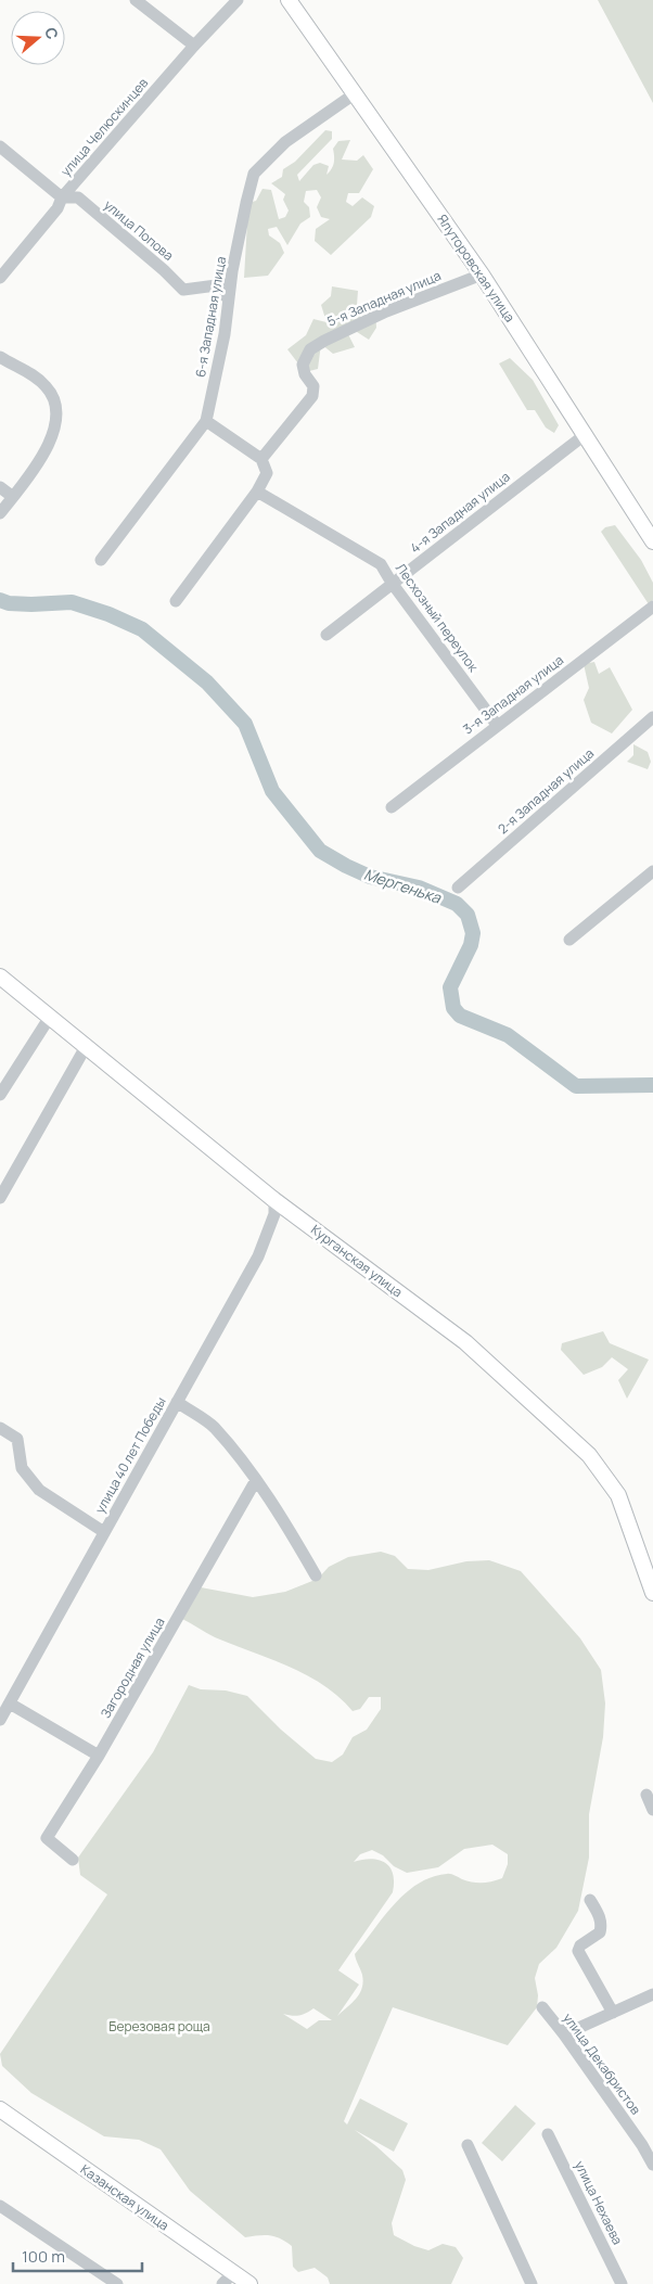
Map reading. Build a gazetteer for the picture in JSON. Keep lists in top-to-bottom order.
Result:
{
  "streets": {
    "main road": ["Ялуторовская улица", "Курганская улица", "Казанская улица"],
    "street": [
      "улица Челюскинцев",
      "улица Попова",
      "5-я Западная улица",
      "6-я Западная улица",
      "4-я Западная улица",
      "Лесхозный переулок",
      "3-я Западная улица",
      "2-я Западная улица",
      "улица 40 лет Победы",
      "Загородная улица",
      "улица Декабристов",
      "улица Нехаева"
    ]
  },
  "crossings": [
    ["улица Челюскинцев", "улица Попова"],
    ["улица Попова", "6-я Западная улица"],
    ["Ялуторовская улица", "5-я Западная улица"],
    ["Ялуторовская улица", "6-я Западная улица"],
    ["Ялуторовская улица", "4-я Западная улица"],
    ["4-я Западная улица", "Лесхозный переулок"],
    ["Лесхозный переулок", "3-я Западная улица"],
    ["Курганская улица", "улица 40 лет Победы"]
  ],
  "water": ["Мергенька"],
  "parks": ["Березовая роща"],
  "scale_bar": "100 m",
  "north": "right"
}
